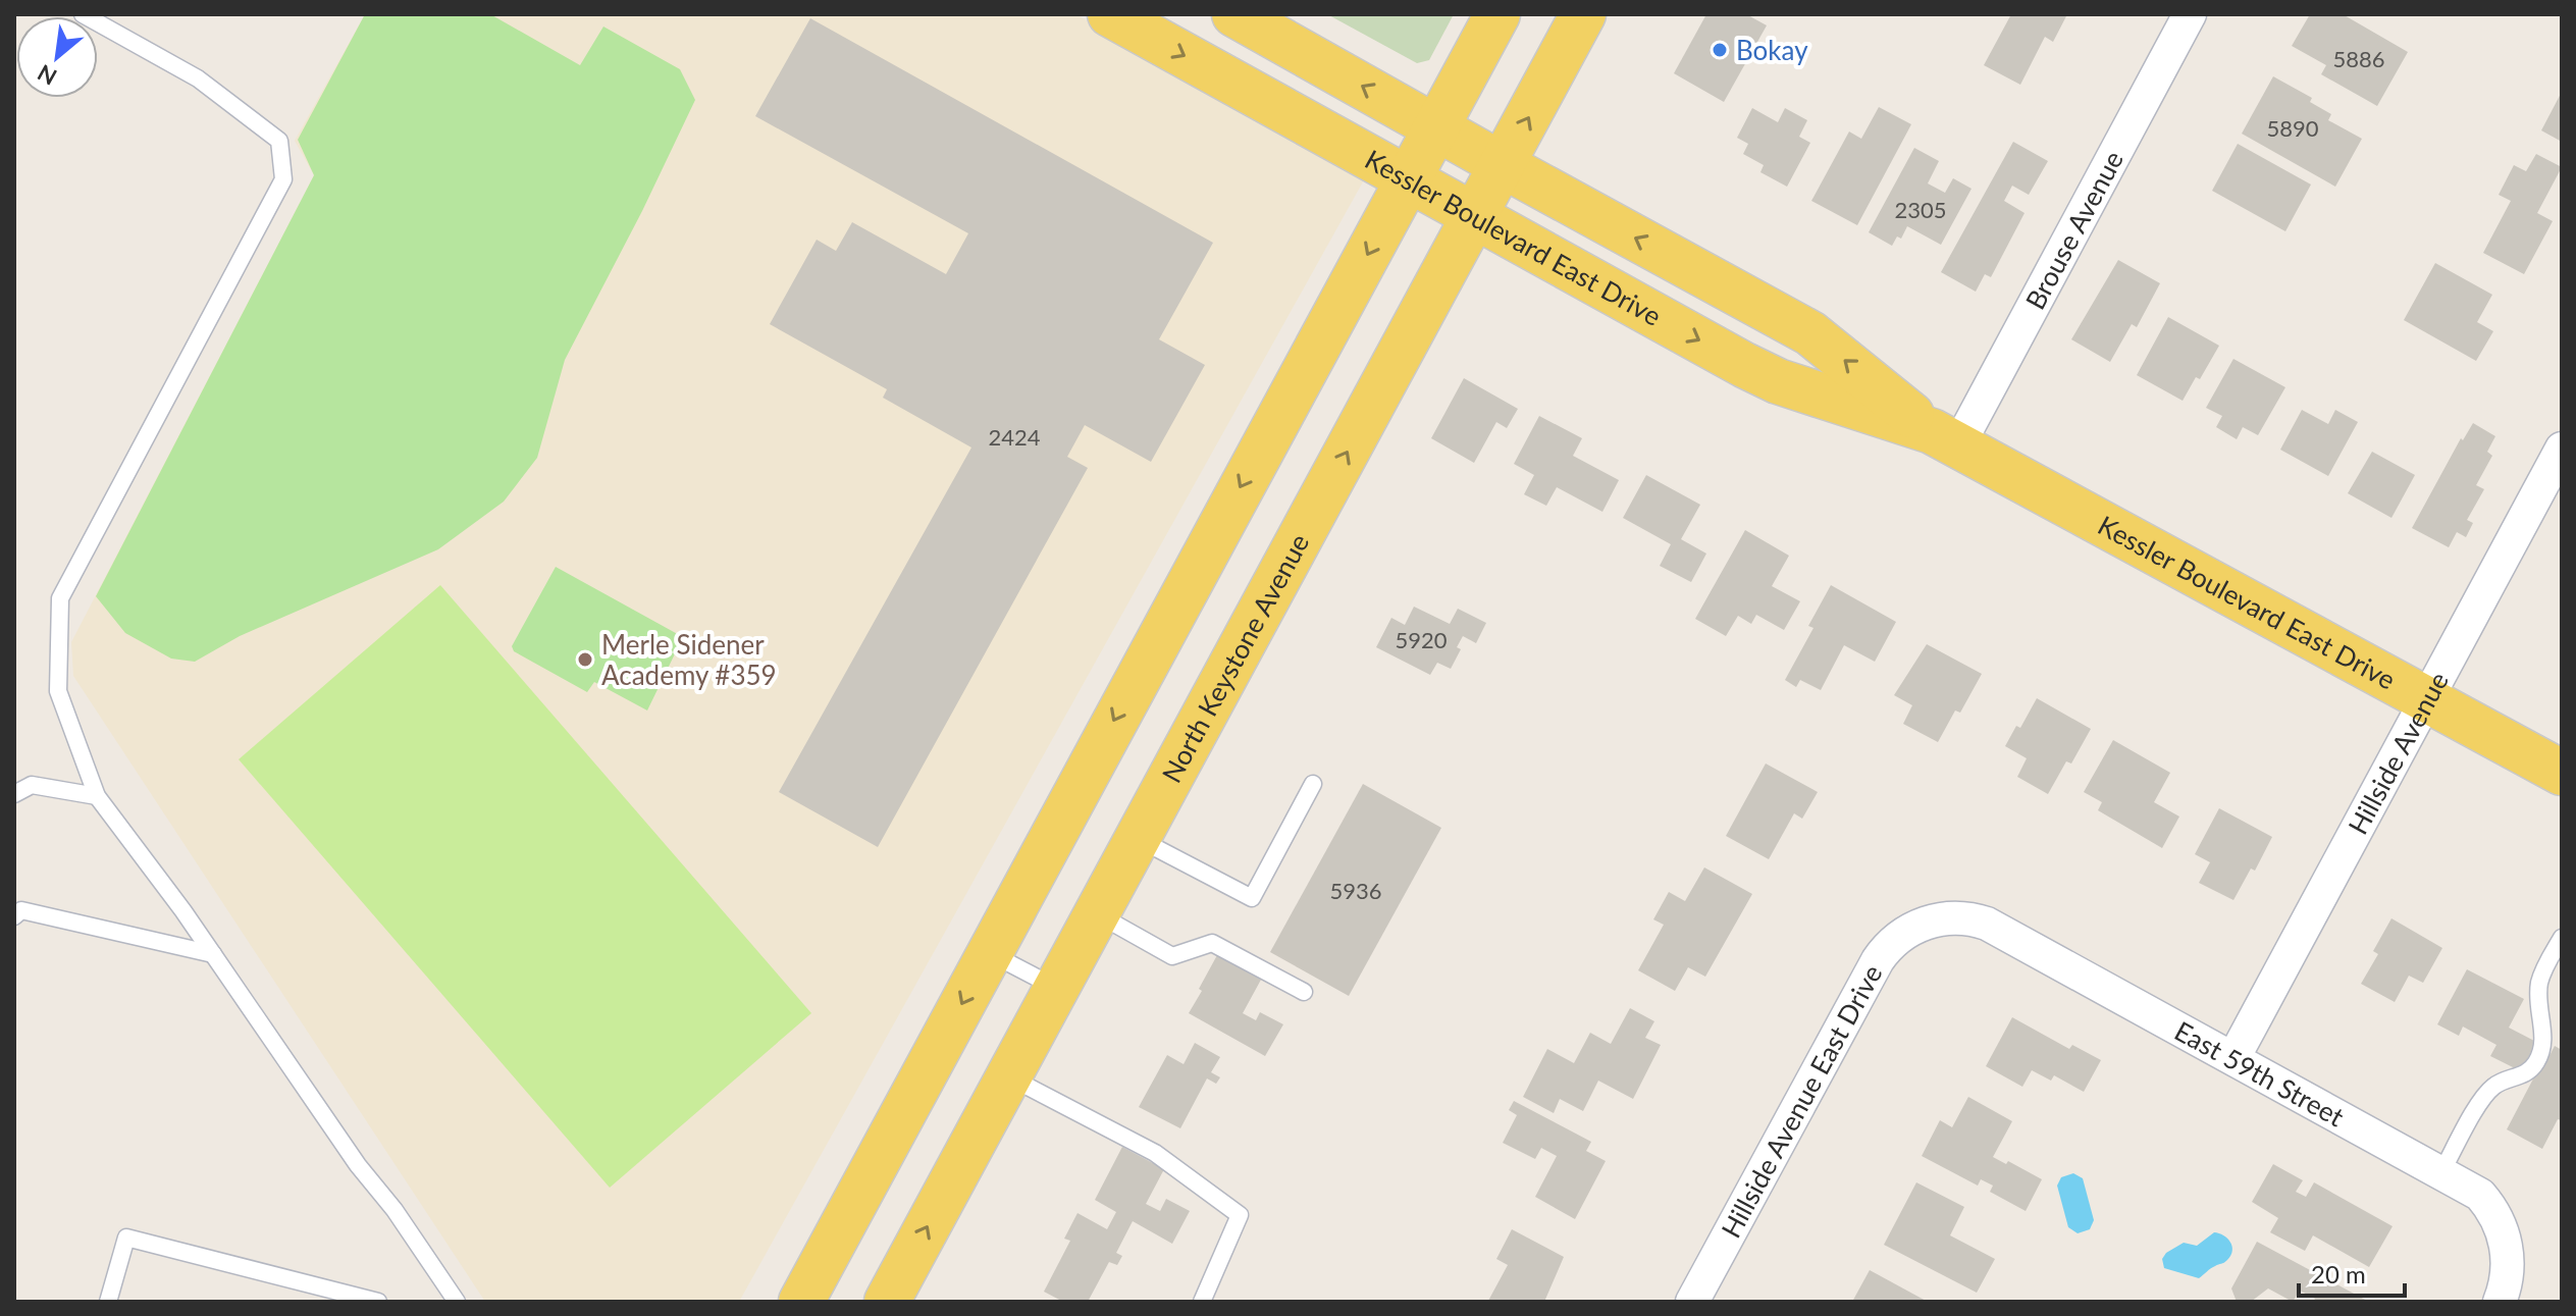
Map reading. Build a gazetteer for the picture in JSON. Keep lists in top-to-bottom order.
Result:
{
  "streets": {
    "main road": ["Kessler Boulevard East Drive", "North Keystone Avenue"],
    "street": [
      "Brouse Avenue",
      "Hillside Avenue",
      "East 59th Street",
      "Hillside Avenue East Drive"
    ]
  },
  "crossings": [
    ["Brouse Avenue", "Kessler Boulevard East Drive"],
    ["Kessler Boulevard East Drive", "North Keystone Avenue"],
    ["Kessler Boulevard East Drive", "Hillside Avenue"],
    ["Hillside Avenue", "East 59th Street"],
    ["East 59th Street", "Hillside Avenue East Drive"]
  ],
  "places": ["Bokay", "Merle Sidener Academy #359"],
  "house_numbers": [
    "5886",
    "5890",
    "2305",
    "2424",
    "5920",
    "5936"
  ],
  "scale_bar": "20 m",
  "north": "bottom left"
}
